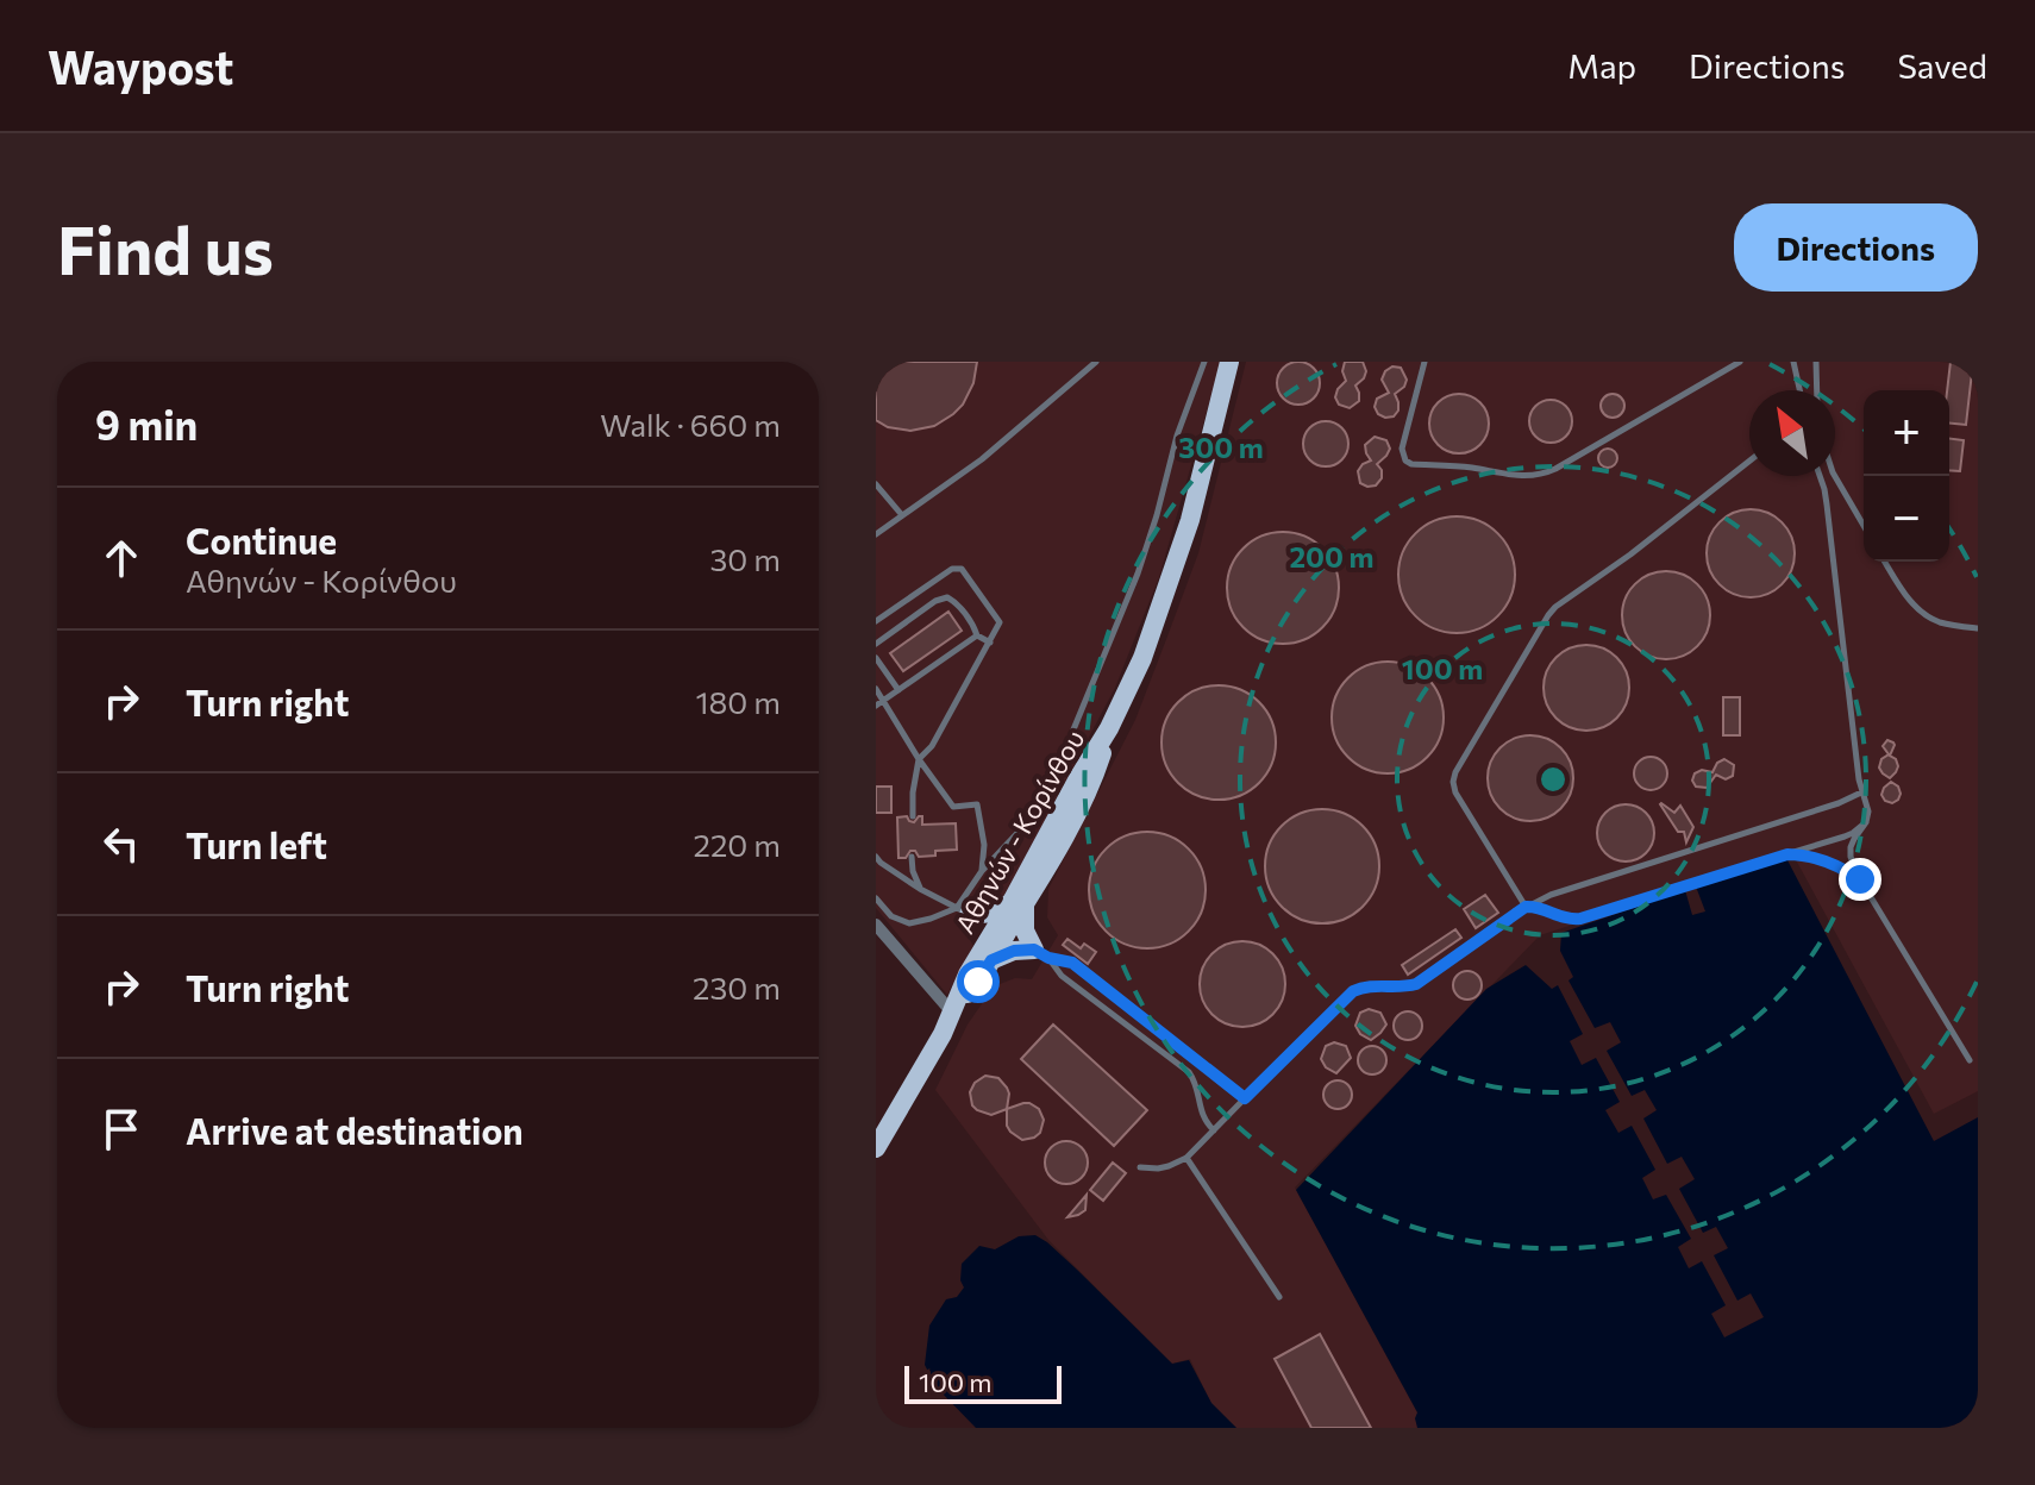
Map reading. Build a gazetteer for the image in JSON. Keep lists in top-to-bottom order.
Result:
{
  "streets": {
    "main road": ["Αθηνών - Κορίνθου"]
  },
  "scale_bar": "100 m",
  "north": "top left",
  "page": {
    "header": "Waypost",
    "nav": ["Map", "Directions", "Saved"],
    "buttons": "Directions",
    "title": "Find us",
    "heading": ["9 min", "Walk · 660 m"],
    "map_buttons": ["+", "−"],
    "list": [
      ["Continue", "Αθηνών - Κορίνθου", "30 m"],
      ["Turn right", "180 m"],
      ["Turn left", "220 m"],
      ["Turn right", "230 m"],
      "Arrive at destination"
    ],
    "scale": "100 m"
  },
  "rings": ["300 m", "200 m", "100 m"]
}
